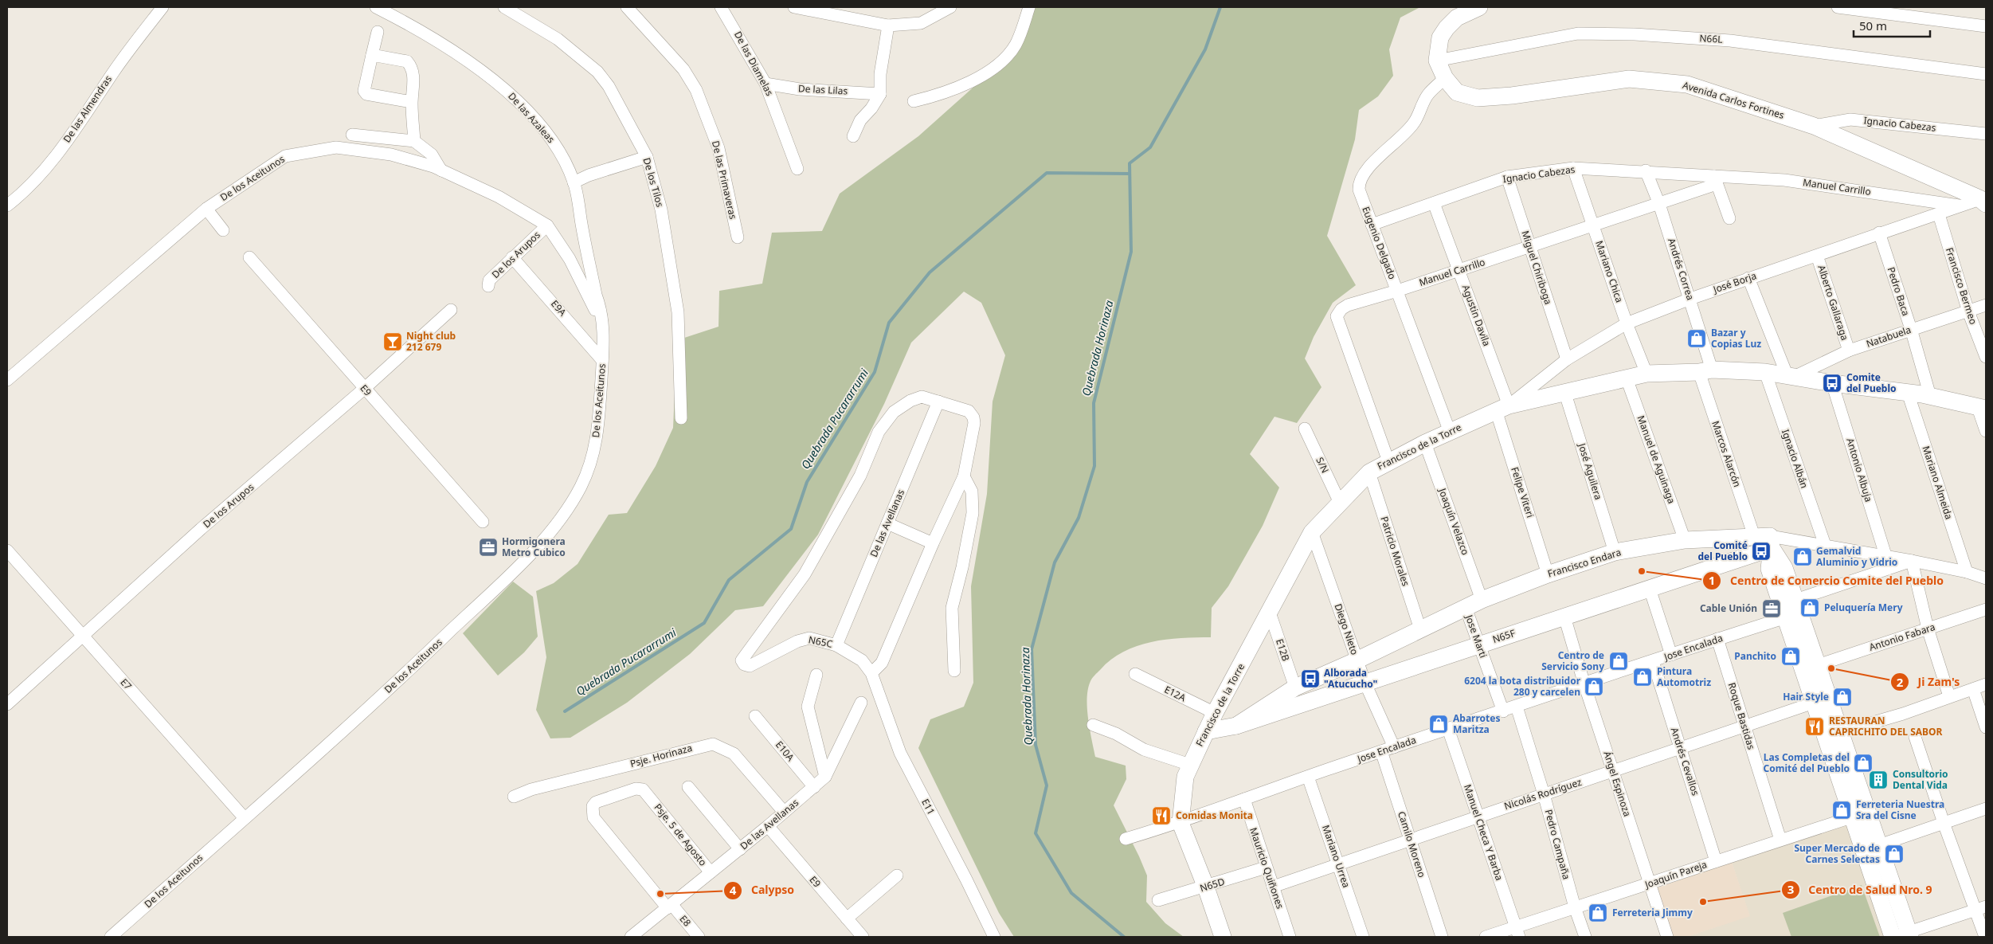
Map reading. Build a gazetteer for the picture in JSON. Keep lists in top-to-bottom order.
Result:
{
  "streets": {
    "street": [
      "N66L",
      "De las Diamelas",
      "De las Lilas",
      "Avenida Carlos Fortines",
      "De las Almendras",
      "De las Azaleas",
      "Ignacio Cabezas",
      "De los Aceitunos",
      "De las Primaveras",
      "De los Tilos",
      "Manuel Carrillo",
      "Eugenio Delgado",
      "De los Arupos",
      "Miguel Chiriboga",
      "Andrés Correa",
      "Mariano Chica",
      "José Borja",
      "Francisco Bermeo",
      "Pedro Baca",
      "Alberto Gallaraga",
      "E9A",
      "Agustin Davila",
      "Natabuela",
      "E9",
      "Francisco de la Torre",
      "Marcos Alarcón",
      "Ignacio Albán",
      "Manuel de Aguinaga",
      "S/N",
      "Antonio Albuja",
      "José Aguilera",
      "Mariano Almeida",
      "Felipe Viteri",
      "Joaquín Velazco",
      "De las Avellanas",
      "Patricio Morales",
      "Francisco Endara",
      "Diego Nieto",
      "Jose Marti",
      "N65F",
      "Antonio Fabara",
      "N65C",
      "Jose Encalada",
      "E12B",
      "E7",
      "E12A",
      "Roque Bastidas",
      "E10A",
      "Psje. Horinaza",
      "Andrés Cevallos",
      "Ángel Espinoza",
      "Nicolás Rodríguez",
      "E11",
      "Manuel Checa Y Barba",
      "Psje. 5 de Agosto",
      "Camilo Moreno",
      "Pedro Campaña",
      "Mariano Urrea",
      "Mauricio Quiñones",
      "Joaquín Pareja",
      "N65D",
      "E8"
    ]
  },
  "crossings": [
    ["N66L", "Avenida Carlos Fortines"],
    ["De las Diamelas", "De las Lilas"],
    ["Avenida Carlos Fortines", "Ignacio Cabezas"],
    ["Avenida Carlos Fortines", "Eugenio Delgado"],
    ["Avenida Carlos Fortines", "José Borja"],
    ["De las Azaleas", "De los Aceitunos"],
    ["Ignacio Cabezas", "Manuel Carrillo"],
    ["Ignacio Cabezas", "Eugenio Delgado"],
    ["Ignacio Cabezas", "Miguel Chiriboga"],
    ["Ignacio Cabezas", "Andrés Correa"],
    ["Ignacio Cabezas", "Mariano Chica"],
    ["Ignacio Cabezas", "Agustin Davila"],
    ["De los Aceitunos", "De los Arupos"],
    ["De los Aceitunos", "E9A"],
    ["De los Aceitunos", "E7"],
    ["Manuel Carrillo", "Eugenio Delgado"],
    ["Manuel Carrillo", "Miguel Chiriboga"],
    ["Manuel Carrillo", "Andrés Correa"],
    ["Manuel Carrillo", "Mariano Chica"],
    ["Manuel Carrillo", "José Borja"],
    ["Manuel Carrillo", "Agustin Davila"],
    ["Manuel Carrillo", "Francisco de la Torre"],
    ["Eugenio Delgado", "Francisco de la Torre"],
    ["De los Arupos", "E9A"],
    ["De los Arupos", "E9"],
    ["De los Arupos", "E7"],
    ["Miguel Chiriboga", "José Borja"],
    ["Andrés Correa", "José Borja"],
    ["Andrés Correa", "Francisco de la Torre"],
    ["Andrés Correa", "Marcos Alarcón"],
    ["Mariano Chica", "José Borja"],
    ["Mariano Chica", "Francisco de la Torre"],
    ["José Borja", "Francisco Bermeo"],
    ["José Borja", "Pedro Baca"],
    ["José Borja", "Alberto Gallaraga"],
    ["José Borja", "Agustin Davila"],
    ["José Borja", "Francisco de la Torre"],
    ["José Borja", "Felipe Viteri"],
    ["Francisco Bermeo", "Natabuela"],
    ["Pedro Baca", "Natabuela"],
    ["Pedro Baca", "Francisco de la Torre"],
    ["Alberto Gallaraga", "Natabuela"],
    ["Agustin Davila", "Francisco de la Torre"],
    ["Agustin Davila", "Felipe Viteri"],
    ["Natabuela", "Francisco de la Torre"],
    ["E9", "De las Avellanas"],
    ["Francisco de la Torre", "Marcos Alarcón"],
    ["Francisco de la Torre", "Ignacio Albán"],
    ["Francisco de la Torre", "Manuel de Aguinaga"],
    ["Francisco de la Torre", "S/N"],
    ["Francisco de la Torre", "Antonio Albuja"],
    ["Francisco de la Torre", "José Aguilera"],
    ["Francisco de la Torre", "Mariano Almeida"],
    ["Francisco de la Torre", "Felipe Viteri"],
    ["Francisco de la Torre", "Joaquín Velazco"],
    ["Francisco de la Torre", "Patricio Morales"],
    ["Francisco de la Torre", "Diego Nieto"],
    ["Francisco de la Torre", "Jose Encalada"],
    ["Francisco de la Torre", "E12B"],
    ["Francisco de la Torre", "E12A"],
    ["Francisco de la Torre", "N65D"],
    ["Marcos Alarcón", "Francisco Endara"],
    ["Marcos Alarcón", "N65F"],
    ["Ignacio Albán", "Francisco Endara"],
    ["Manuel de Aguinaga", "Francisco Endara"],
    ["Antonio Albuja", "Francisco Endara"],
    ["José Aguilera", "Francisco Endara"],
    ["Mariano Almeida", "Francisco Endara"],
    ["Felipe Viteri", "Francisco Endara"],
    ["Joaquín Velazco", "Francisco Endara"],
    ["De las Avellanas", "N65C"],
    ["De las Avellanas", "E10A"],
    ["De las Avellanas", "Psje. Horinaza"],
    ["De las Avellanas", "Psje. 5 de Agosto"],
    ["De las Avellanas", "E8"],
    ["Patricio Morales", "Francisco Endara"],
    ["Francisco Endara", "Diego Nieto"],
    ["Francisco Endara", "Jose Marti"],
    ["Francisco Endara", "N65F"],
    ["Francisco Endara", "E12B"],
    ["Diego Nieto", "N65F"],
    ["Diego Nieto", "Jose Encalada"],
    ["Jose Marti", "N65F"],
    ["Jose Marti", "Jose Encalada"],
    ["N65F", "Ángel Espinoza"],
    ["N65C", "E11"],
    ["Jose Encalada", "Roque Bastidas"],
    ["Jose Encalada", "Andrés Cevallos"],
    ["Jose Encalada", "Ángel Espinoza"],
    ["Jose Encalada", "Manuel Checa Y Barba"],
    ["Jose Encalada", "Camilo Moreno"],
    ["Jose Encalada", "Pedro Campaña"],
    ["Jose Encalada", "Mariano Urrea"],
    ["Jose Encalada", "Mauricio Quiñones"],
    ["Roque Bastidas", "Nicolás Rodríguez"],
    ["Roque Bastidas", "Joaquín Pareja"],
    ["Andrés Cevallos", "Nicolás Rodríguez"],
    ["Andrés Cevallos", "Joaquín Pareja"],
    ["Ángel Espinoza", "Nicolás Rodríguez"],
    ["Ángel Espinoza", "Joaquín Pareja"],
    ["Nicolás Rodríguez", "Manuel Checa Y Barba"],
    ["Nicolás Rodríguez", "Camilo Moreno"],
    ["Nicolás Rodríguez", "Pedro Campaña"],
    ["Nicolás Rodríguez", "Mariano Urrea"],
    ["Nicolás Rodríguez", "Mauricio Quiñones"],
    ["Manuel Checa Y Barba", "Joaquín Pareja"],
    ["Psje. 5 de Agosto", "E8"],
    ["Pedro Campaña", "Joaquín Pareja"],
    ["Mauricio Quiñones", "N65D"]
  ],
  "water": ["Quebrada Horinaza", "Quebrada Pucararrumi"],
  "places": {
    "shop": [
      "Bazar y Copias Luz",
      "Gemalvid Aluminio y Vidrio",
      "Peluquería Mery",
      "Panchito",
      "Centro de Servicio Sony",
      "Pintura Automotriz",
      "6204 la bota distribuidor 280 y carcelen",
      "Hair Style",
      "Abarrotes Maritza",
      "Las Completas del Comité del Pueblo",
      "Ferreteria Nuestra Sra del Cisne",
      "Super Mercado de Carnes Selectas",
      "Ferreteria Jimmy"
    ],
    "bar": ["Night club 212 679"],
    "bus stop": ["Comite del Pueblo", "Comité del Pueblo", "Alborada \"Atucucho\""],
    "office": ["Hormigonera Metro Cubico", "Cable Unión"],
    "other": [
      "Centro de Comercio Comite del Pueblo",
      "Ji Zam's",
      "Calypso",
      "Centro de Salud Nro. 9"
    ],
    "restaurant": ["RESTAURAN CAPRICHITO DEL SABOR", "Comidas Monita"],
    "building": ["Consultorio Dental Vida"]
  },
  "scale_bar": "50 m"
}
